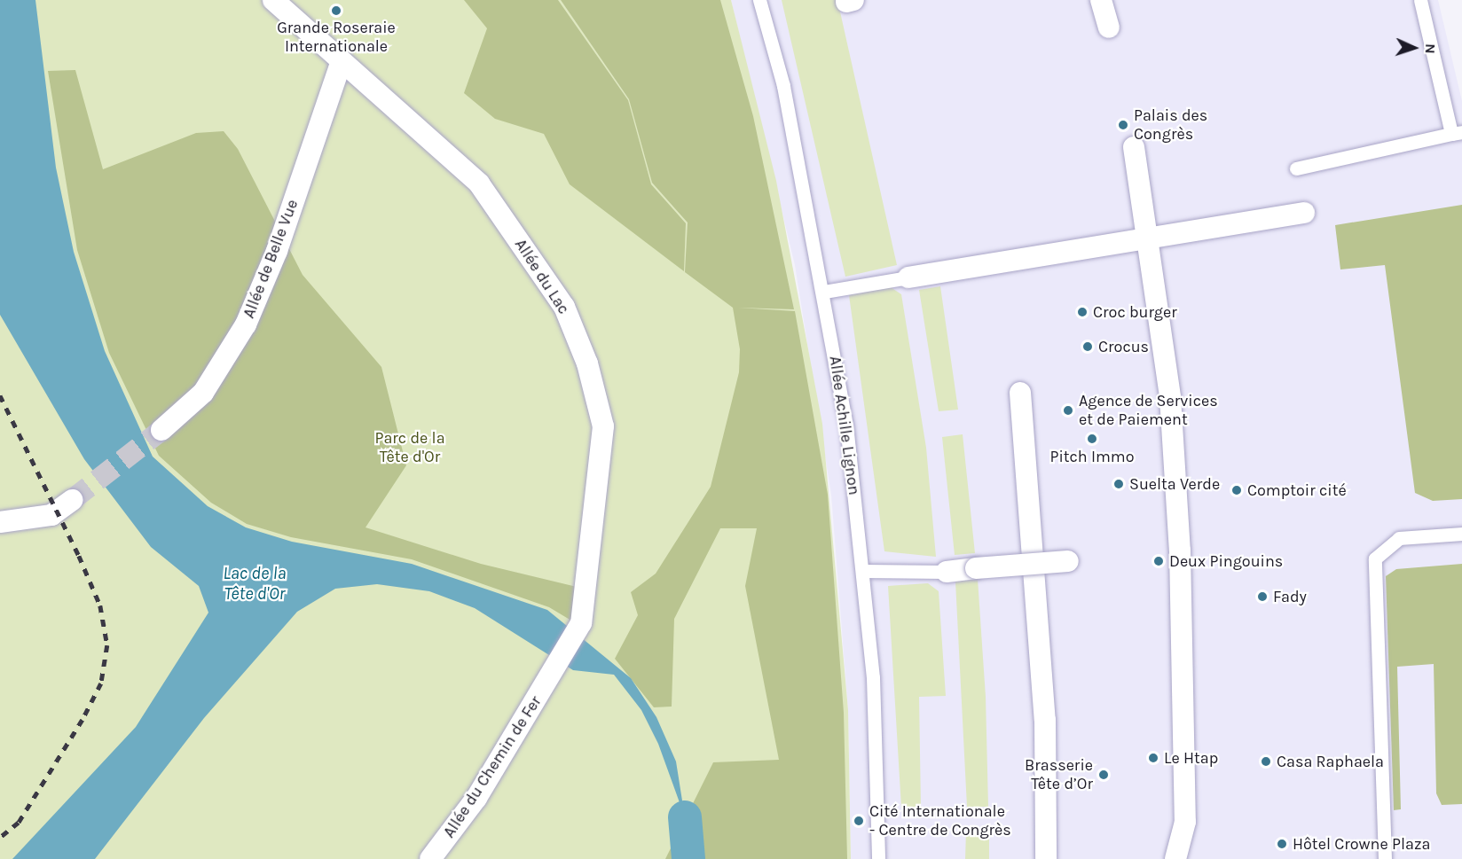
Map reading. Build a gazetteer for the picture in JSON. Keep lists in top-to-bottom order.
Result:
{
  "streets": {
    "street": ["Allée de Belle Vue", "Allée du Lac", "Allée du Chemin de Fer"],
    "lane": ["Allée Achille Lignon"]
  },
  "crossings": [
    ["Allée de Belle Vue", "Allée du Lac"],
    ["Allée du Lac", "Allée du Chemin de Fer"]
  ],
  "water": ["Lac de la Tête d'Or"],
  "parks": ["Parc de la Tête d'Or"],
  "places": [
    "Grande Roseraie Internationale",
    "Palais des Congrès",
    "Croc burger",
    "Crocus",
    "Agence de Services et de Paiement",
    "Pitch Immo",
    "Suelta Verde",
    "Comptoir cité",
    "Deux Pingouins",
    "Fady",
    "Le Htap",
    "Casa Raphaela",
    "Brasserie Tête d’Or",
    "Cité Internationale - Centre de Congrès",
    "Hôtel Crowne Plaza"
  ],
  "north": "right"
}
